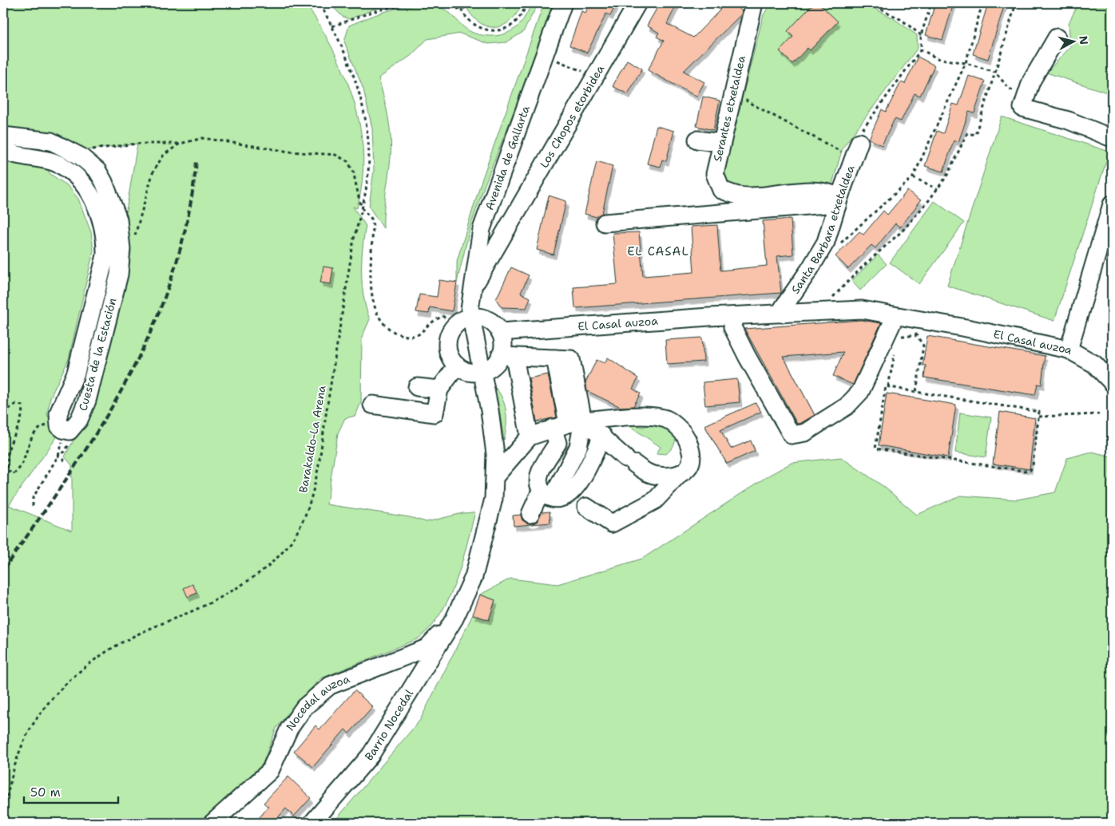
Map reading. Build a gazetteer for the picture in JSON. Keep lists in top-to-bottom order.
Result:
{
  "streets": {
    "street": [
      "Serantes etxetaldea",
      "Los Chopos etorbidea",
      "Avenida de Gallarta",
      "Santa Barbara etxetaldea",
      "El Casal auzoa",
      "Cuesta de la Estación",
      "Nocedal auzoa",
      "Barrio Nocedal"
    ],
    "path": ["Barakaldo-La Arena"]
  },
  "crossings": [
    ["Serantes etxetaldea", "Santa Barbara etxetaldea"],
    ["Los Chopos etorbidea", "Avenida de Gallarta"],
    ["Avenida de Gallarta", "Nocedal auzoa"],
    ["Avenida de Gallarta", "Barrio Nocedal"],
    ["Santa Barbara etxetaldea", "El Casal auzoa"],
    ["Nocedal auzoa", "Barrio Nocedal"]
  ],
  "districts": ["EL CASAL"],
  "scale_bar": "50 m",
  "north": "right"
}
